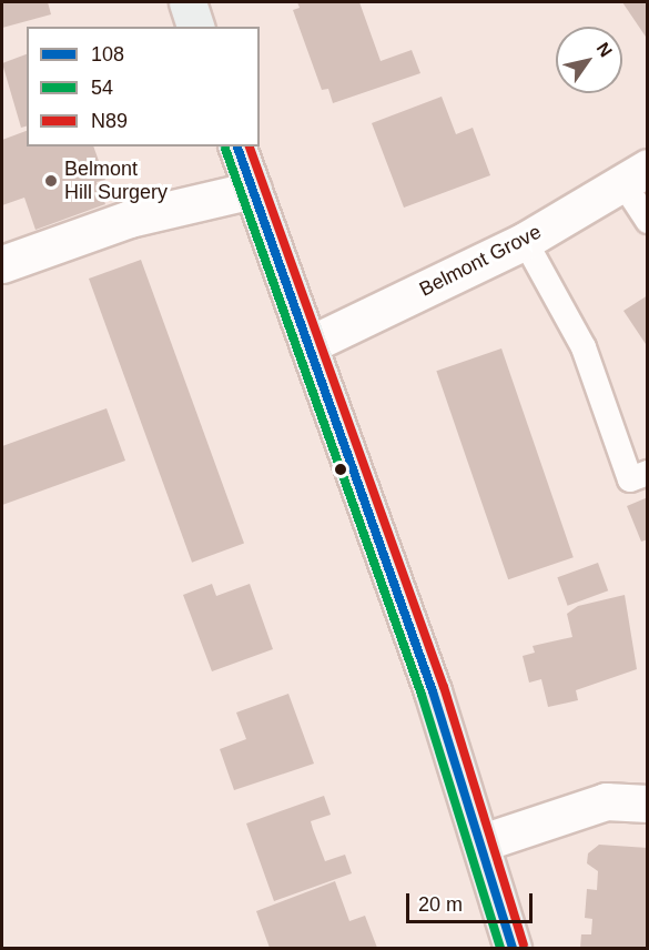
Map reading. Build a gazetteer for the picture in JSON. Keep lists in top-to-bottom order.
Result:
{
  "streets": {
    "street": ["Belmont Grove"]
  },
  "places": ["Belmont Hill Surgery"],
  "lines": ["transit line 108", "transit line N89", "transit line 54"],
  "legend": ["108", "54", "N89"],
  "scale_bar": "20 m",
  "north": "top right"
}
